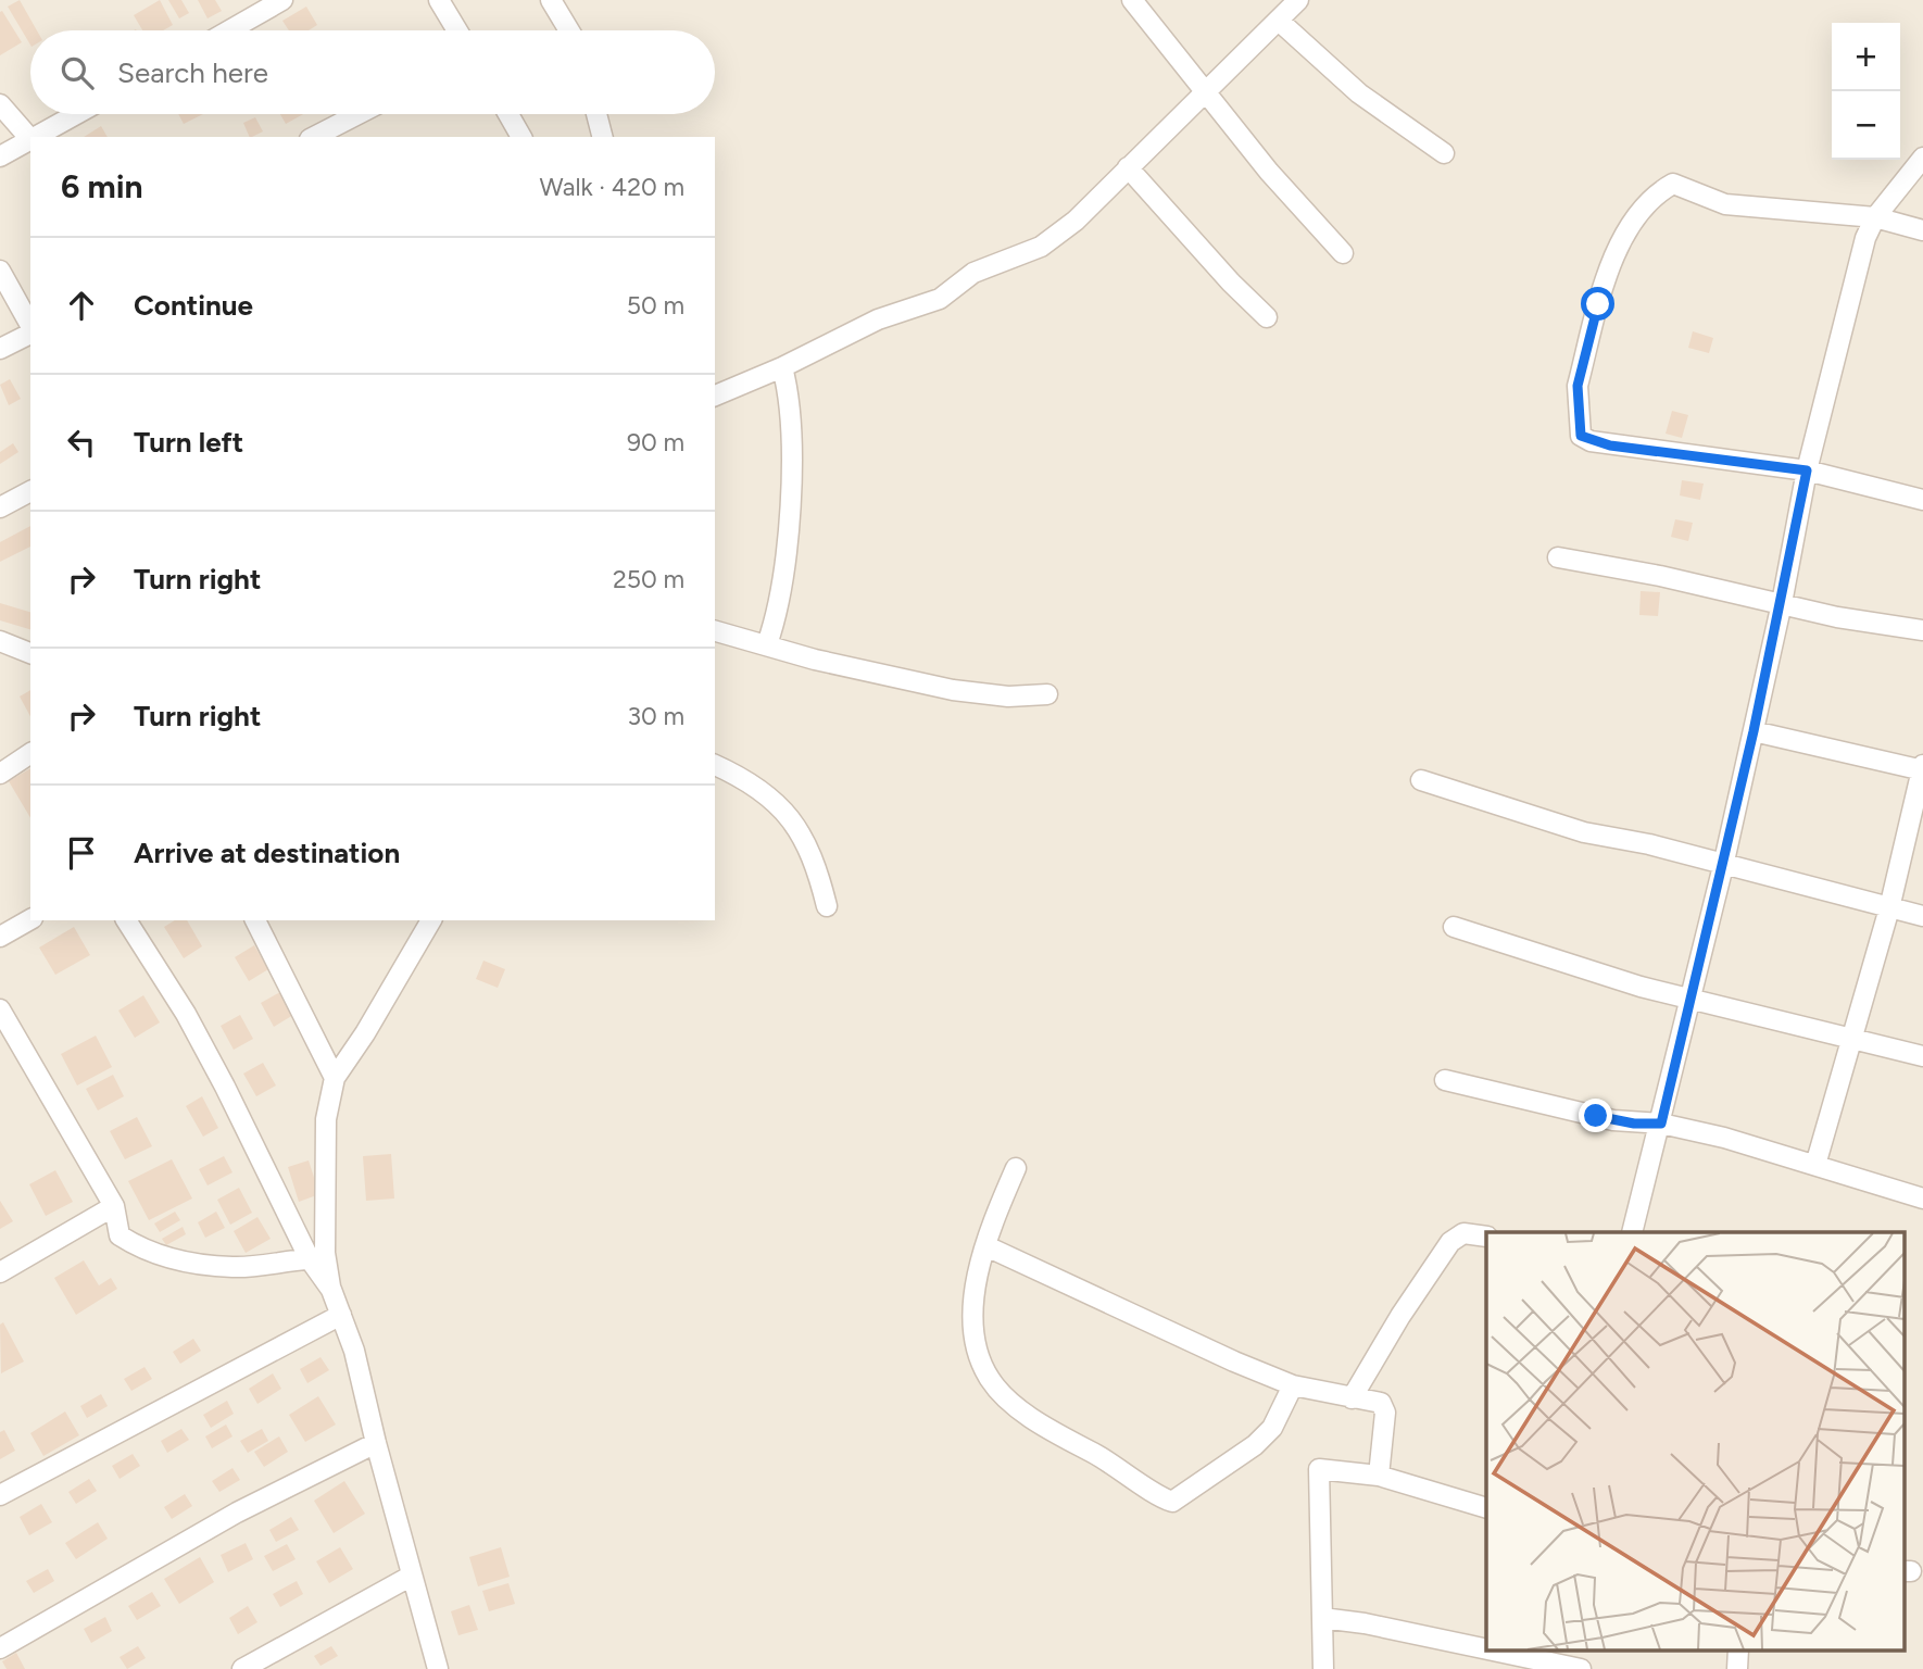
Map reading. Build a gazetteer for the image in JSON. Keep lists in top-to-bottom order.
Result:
{
  "page": {
    "map_buttons": ["+", "−"],
    "search": "Search here",
    "heading": ["6 min", "Walk · 420 m"],
    "list": [
      ["Continue", "50 m"],
      ["Turn left", "90 m"],
      ["Turn right", "250 m"],
      ["Turn right", "30 m"],
      "Arrive at destination"
    ]
  }
}
